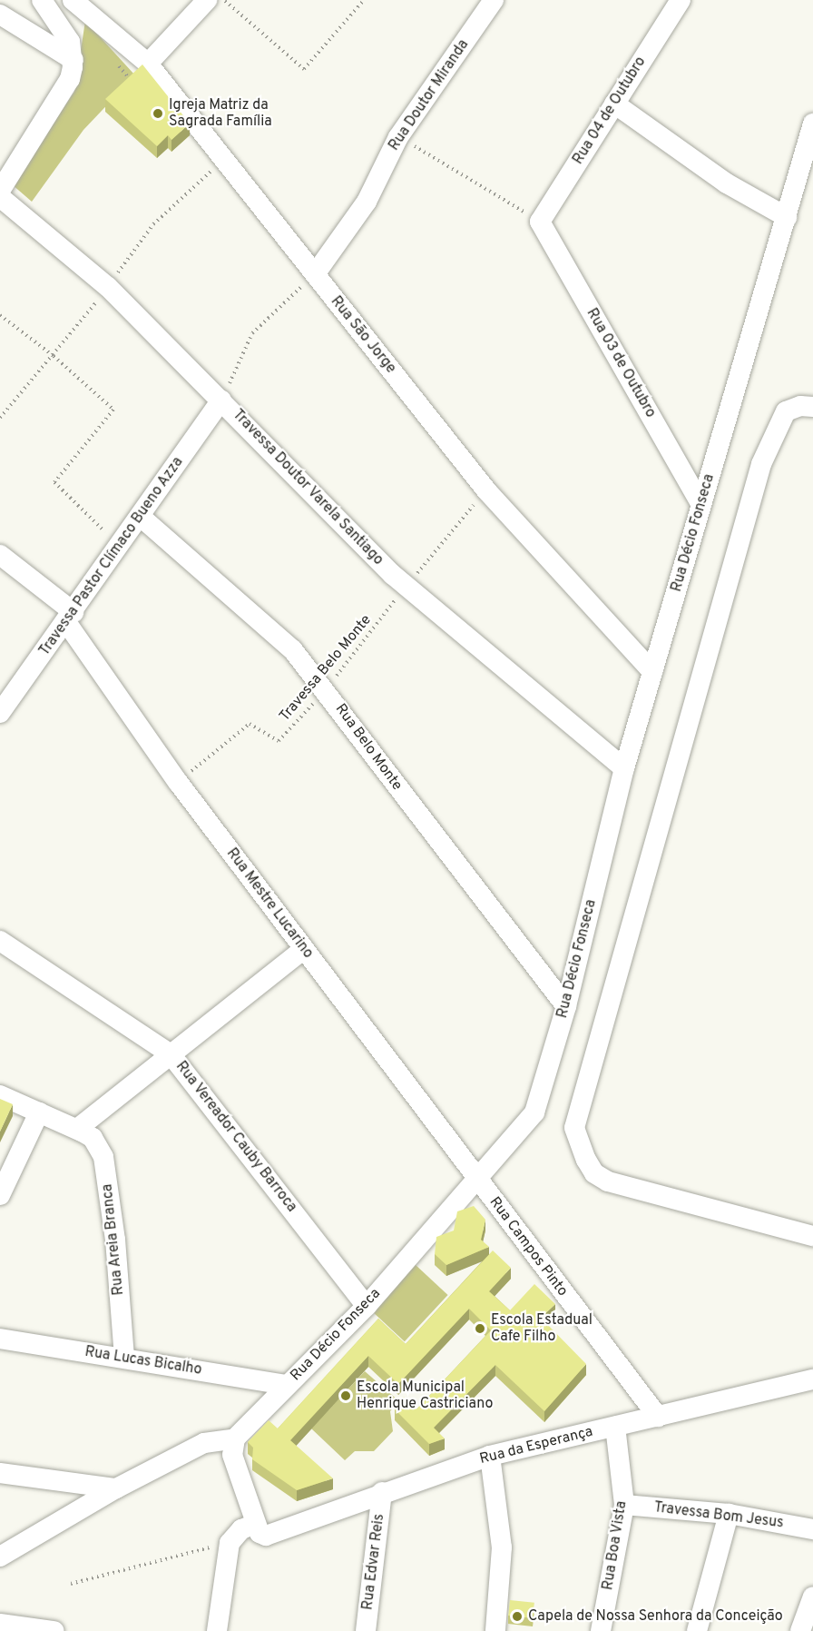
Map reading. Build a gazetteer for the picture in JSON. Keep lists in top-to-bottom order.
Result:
{
  "streets": {
    "street": [
      "Rua Doutor Miranda",
      "Rua 04 de Outubro",
      "Rua São Jorge",
      "Rua 03 de Outubro",
      "Travessa Doutor Varela Santiago",
      "Rua Décio Fonseca",
      "Travessa Pastor Clímaco Bueno Azza",
      "Rua Belo Monte",
      "Rua Mestre Lucarino",
      "Rua Vereador Cauby Barroca",
      "Rua Areia Branca",
      "Rua Campos Pinto",
      "Rua Lucas Bicalho",
      "Rua da Esperança",
      "Travessa Bom Jesus",
      "Rua Boa Vista",
      "Rua Edvar Reis"
    ],
    "path": ["Travessa Belo Monte"]
  },
  "crossings": [
    ["Rua Doutor Miranda", "Rua São Jorge"],
    ["Rua 04 de Outubro", "Rua 03 de Outubro"],
    ["Rua São Jorge", "Rua Décio Fonseca"],
    ["Rua São Jorge", "Travessa Belo Monte"],
    ["Rua 03 de Outubro", "Rua Décio Fonseca"],
    ["Travessa Doutor Varela Santiago", "Rua Décio Fonseca"],
    ["Travessa Doutor Varela Santiago", "Travessa Pastor Clímaco Bueno Azza"],
    ["Travessa Doutor Varela Santiago", "Travessa Belo Monte"],
    ["Rua Décio Fonseca", "Rua Belo Monte"],
    ["Rua Décio Fonseca", "Rua Mestre Lucarino"],
    ["Rua Décio Fonseca", "Rua Vereador Cauby Barroca"],
    ["Rua Décio Fonseca", "Rua Campos Pinto"],
    ["Rua Décio Fonseca", "Rua Lucas Bicalho"],
    ["Travessa Pastor Clímaco Bueno Azza", "Rua Belo Monte"],
    ["Travessa Pastor Clímaco Bueno Azza", "Rua Mestre Lucarino"],
    ["Travessa Belo Monte", "Rua Belo Monte"],
    ["Travessa Belo Monte", "Rua Mestre Lucarino"],
    ["Rua Mestre Lucarino", "Rua Campos Pinto"],
    ["Rua Areia Branca", "Rua Lucas Bicalho"],
    ["Rua Campos Pinto", "Rua da Esperança"],
    ["Rua da Esperança", "Rua Boa Vista"],
    ["Rua da Esperança", "Rua Edvar Reis"],
    ["Travessa Bom Jesus", "Rua Boa Vista"]
  ],
  "places": [
    "Igreja Matriz da Sagrada Família",
    "Escola Estadual Cafe Filho",
    "Escola Municipal Henrique Castriciano",
    "Capela de Nossa Senhora da Conceição"
  ]
}
